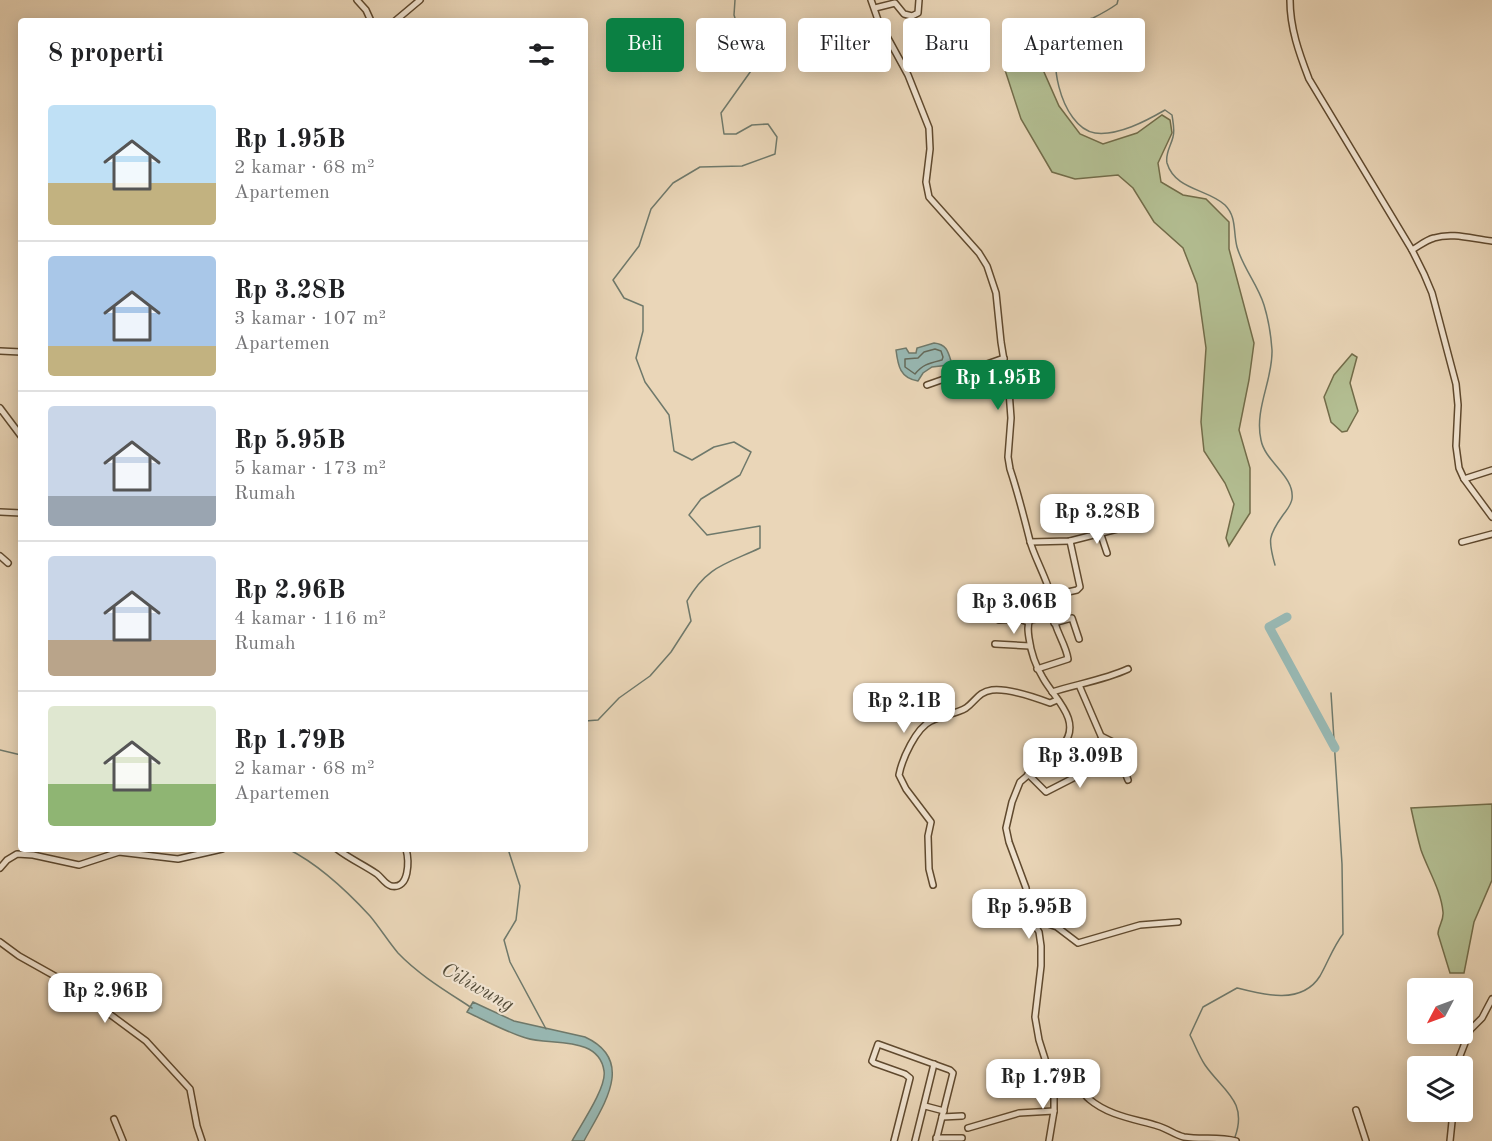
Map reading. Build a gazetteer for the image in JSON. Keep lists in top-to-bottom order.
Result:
{
  "water": ["Ciliwung"],
  "north": "bottom left",
  "page": {
    "chip": [
      "Beli",
      "Sewa",
      "Filter",
      "Baru",
      "Apartemen"
    ],
    "heading": "8 properti",
    "list": [
      {
        "name": "Rp 1.95B",
        "note": "2 kamar · 68 m² · Apartemen"
      },
      {
        "name": "Rp 3.28B",
        "note": "3 kamar · 107 m² · Apartemen"
      },
      {
        "name": "Rp 5.95B",
        "note": "5 kamar · 173 m² · Rumah"
      },
      {
        "name": "Rp 2.96B",
        "note": "4 kamar · 116 m² · Rumah"
      },
      {
        "name": "Rp 1.79B",
        "note": "2 kamar · 68 m² · Apartemen"
      }
    ],
    "price": [
      "Rp 1.95B",
      "Rp 3.28B",
      "Rp 3.06B",
      "Rp 2.1B",
      "Rp 3.09B",
      "Rp 5.95B",
      "Rp 2.96B",
      "Rp 1.79B"
    ]
  }
}
